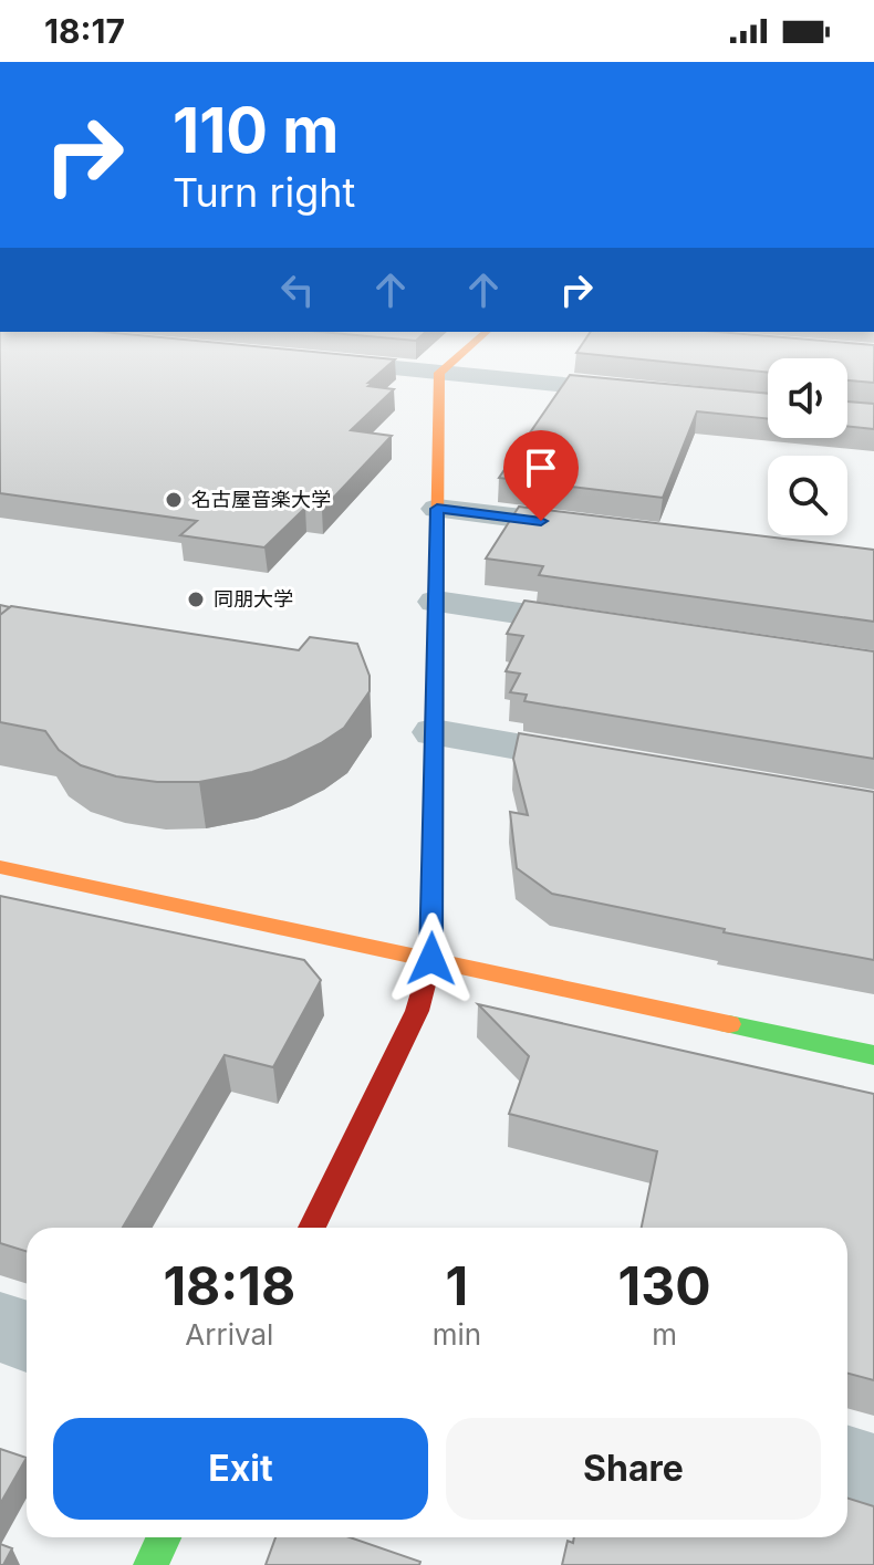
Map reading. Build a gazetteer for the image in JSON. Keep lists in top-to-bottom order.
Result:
{
  "places": ["名古屋音楽大学", "同朋大学"],
  "page": {
    "status": "18:17",
    "turn": ["110 m", "Turn right"],
    "eta": [
      "18:18",
      "Arrival",
      "1",
      "min",
      "130",
      "m"
    ],
    "buttons": ["Exit", "Share"]
  }
}
